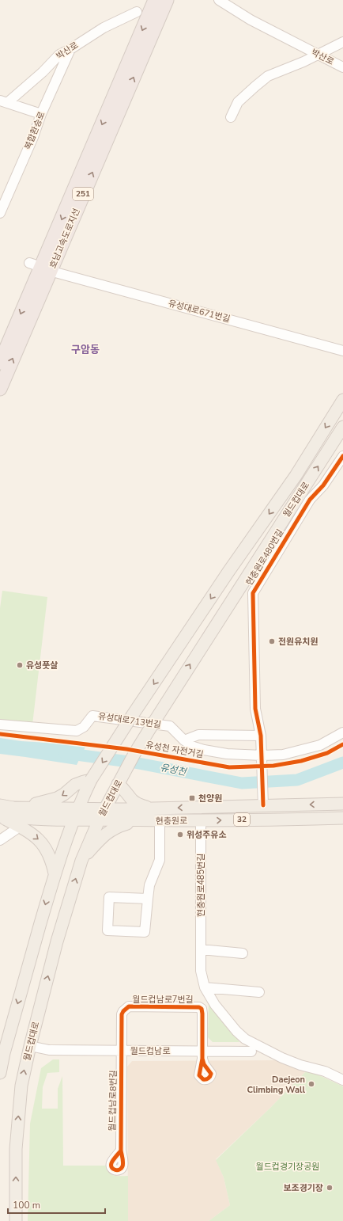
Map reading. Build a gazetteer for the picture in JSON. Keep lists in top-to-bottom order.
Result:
{
  "streets": {
    "highway": ["251", "호남고속도로지선"],
    "main road": ["월드컵대로", "32", "현충원로"],
    "street": [
      "박산로",
      "복합환승로",
      "유성대로671번길",
      "현충원로480번길",
      "유성대로713번길",
      "현충원로485번길",
      "월드컵남로7번길",
      "월드컵남로",
      "월드컵남로8번길"
    ],
    "cycle path": ["유성천 자전거길"]
  },
  "crossings": [
    ["박산로", "복합환승로"],
    ["월드컵대로", "현충원로"],
    ["월드컵대로", "월드컵남로"],
    ["현충원로480번길", "유성대로713번길"],
    ["현충원로480번길", "현충원로"],
    ["현충원로", "현충원로485번길"],
    ["월드컵남로7번길", "월드컵남로"],
    ["월드컵남로7번길", "월드컵남로8번길"],
    ["월드컵남로", "월드컵남로8번길"]
  ],
  "districts": ["구암동"],
  "water": ["유성천"],
  "parks": ["월드컵경기장공원"],
  "places": {
    "other": [
      "전원유치원",
      "유성풋살",
      "위성주유소",
      "Daejeon Climbing Wall",
      "보조경기장"
    ],
    "transit": ["천양원"]
  },
  "scale_bar": "100 m"
}
